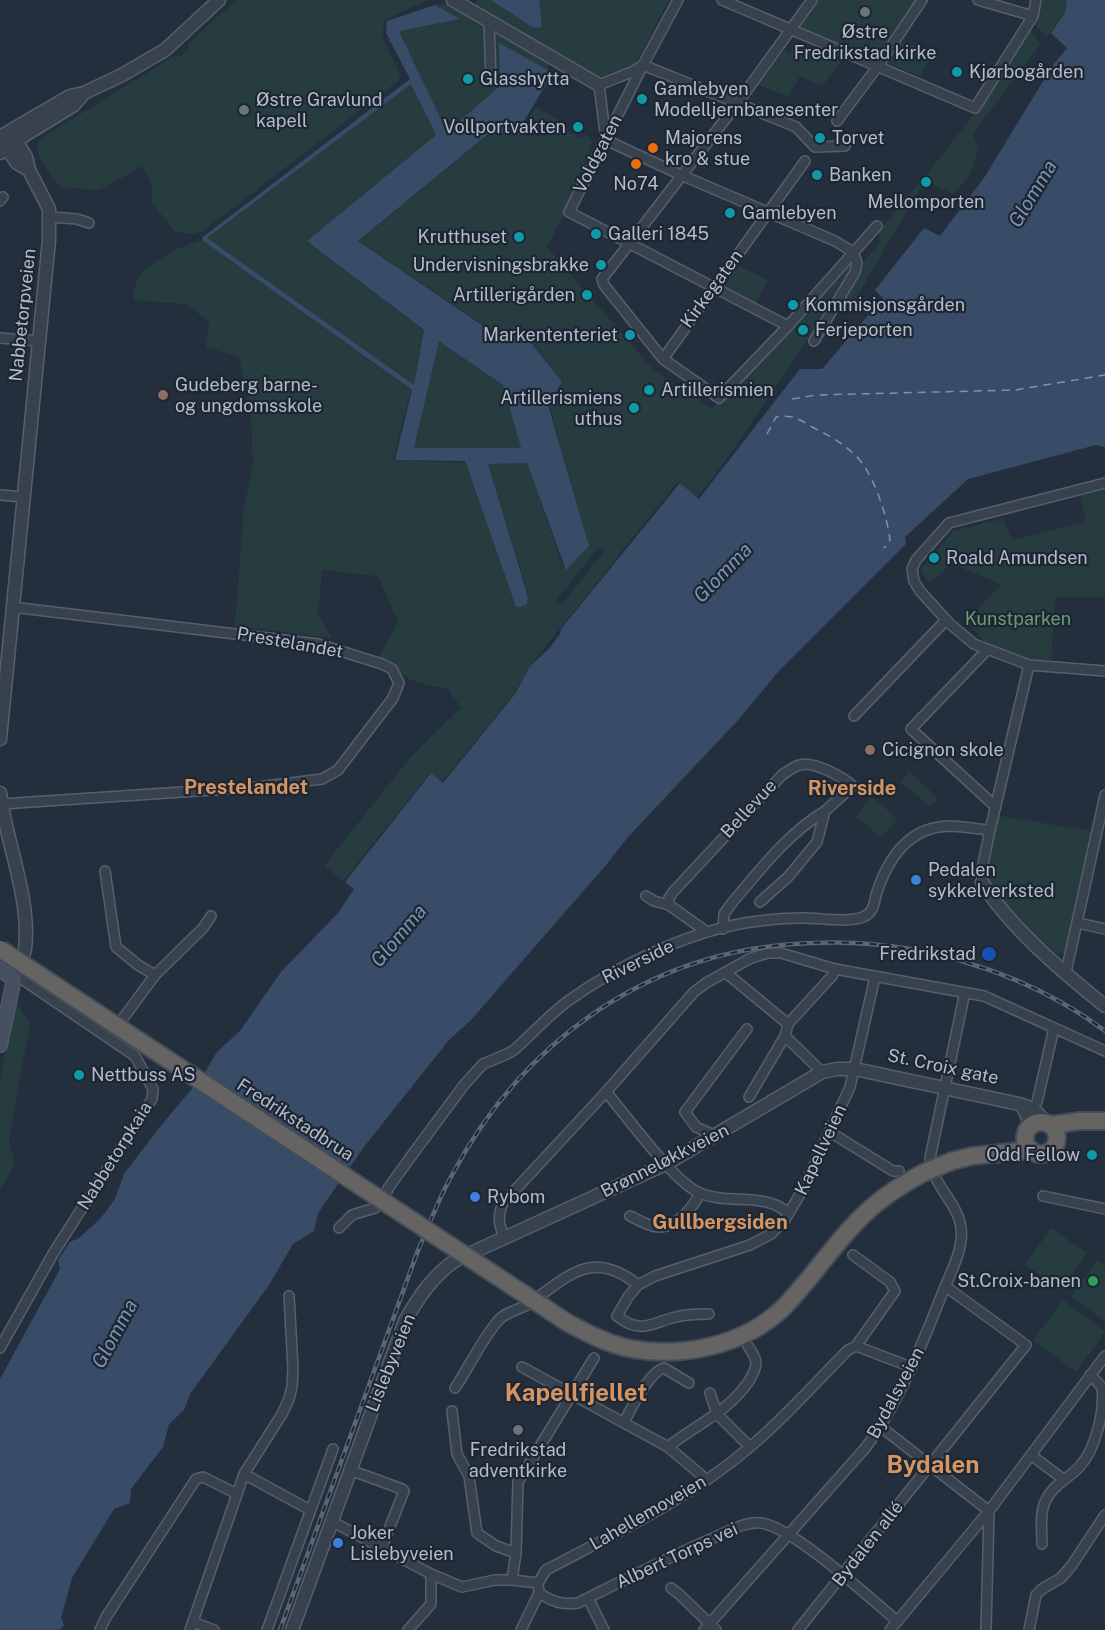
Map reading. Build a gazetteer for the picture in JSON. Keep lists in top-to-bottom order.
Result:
{
  "streets": {
    "highway": ["Fredrikstadbrua"],
    "street": [
      "Voldgaten",
      "Kirkegaten",
      "Nabbetorpveien",
      "Prestelandet",
      "Bellevue",
      "Riverside",
      "St. Croix gate",
      "Kapellveien",
      "Nabbetorpkaia",
      "Brønneløkkveien",
      "Lislebyveien",
      "Bydalsveien",
      "Lahellemoveien",
      "Bydalen allé",
      "Albert Torps vei"
    ]
  },
  "crossings": [
    ["Nabbetorpveien", "Prestelandet"],
    ["St. Croix gate", "Fredrikstadbrua"],
    ["St. Croix gate", "Kapellveien"],
    ["St. Croix gate", "Brønneløkkveien"],
    ["St. Croix gate", "Bydalsveien"],
    ["Kapellveien", "Brønneløkkveien"],
    ["Brønneløkkveien", "Lislebyveien"],
    ["Lislebyveien", "Albert Torps vei"],
    ["Bydalsveien", "Bydalen allé"],
    ["Bydalsveien", "Albert Torps vei"],
    ["Lahellemoveien", "Albert Torps vei"],
    ["Bydalen allé", "Albert Torps vei"]
  ],
  "districts": [
    "Prestelandet",
    "Riverside",
    "Gullbergsiden",
    "Kapellfjellet",
    "Bydalen"
  ],
  "water": ["Glomma"],
  "parks": ["Kunstparken"],
  "places": [
    "Østre Fredrikstad kirke",
    "Kjørbogården",
    "Glasshytta",
    "Gamlebyen Modelljernbanesenter",
    "Østre Gravlund kapell",
    "Vollportvakten",
    "Torvet",
    "Majorens kro & stue",
    "No74",
    "Banken",
    "Mellomporten",
    "Gamlebyen",
    "Galleri 1845",
    "Krutthuset",
    "Undervisningsbrakke",
    "Artillerigården",
    "Kommisjonsgården",
    "Ferjeporten",
    "Markententeriet",
    "Artillerismien",
    "Gudeberg barne- og ungdomsskole",
    "Artillerismiens uthus",
    "Roald Amundsen",
    "Cicignon skole",
    "Pedalen sykkelverksted",
    "Fredrikstad",
    "Nettbuss AS",
    "Odd Fellow",
    "Rybom",
    "St.Croix-banen",
    "Fredrikstad adventkirke",
    "Joker Lislebyveien"
  ]
}
